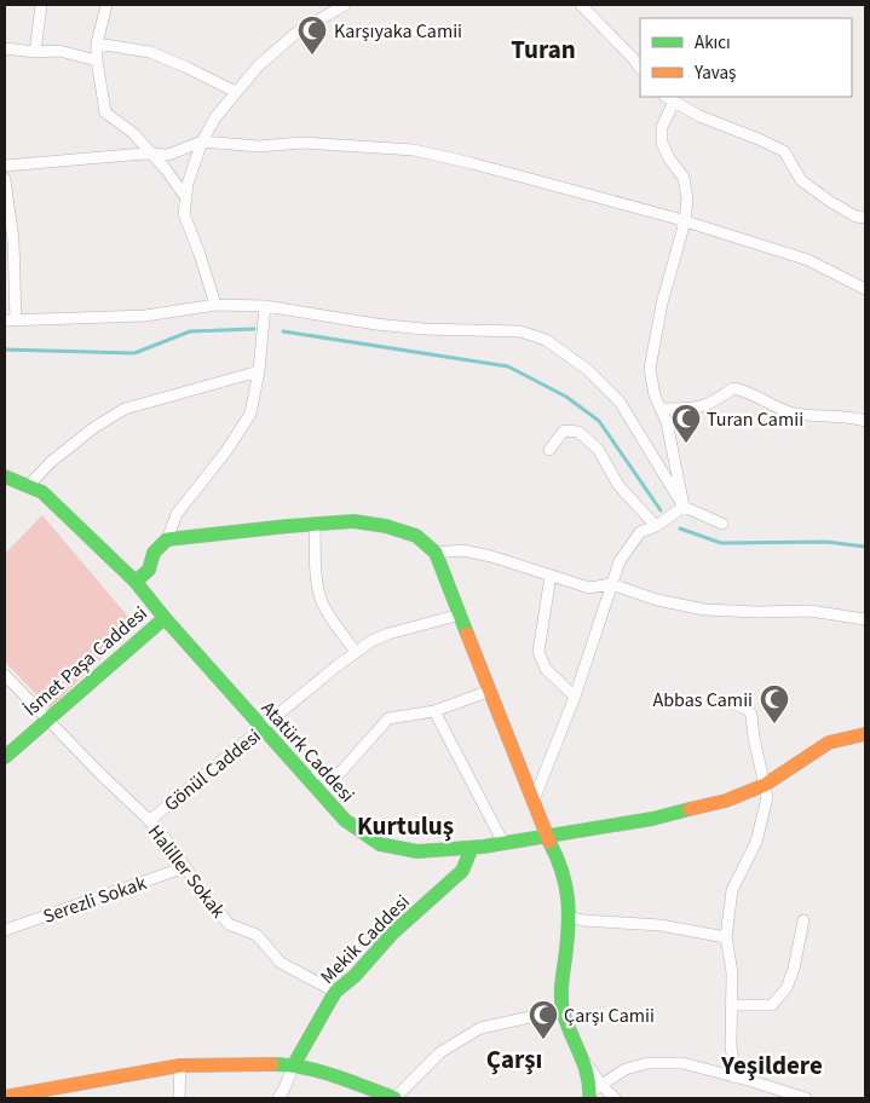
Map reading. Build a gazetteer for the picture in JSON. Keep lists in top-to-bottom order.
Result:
{
  "streets": {
    "street": [
      "İsmet Paşa Caddesi",
      "Atatürk Caddesi",
      "Gönül Caddesi",
      "Haliller Sokak",
      "Serezli Sokak",
      "Mekik Caddesi"
    ]
  },
  "crossings": [
    ["İsmet Paşa Caddesi", "Atatürk Caddesi"],
    ["İsmet Paşa Caddesi", "Haliller Sokak"],
    ["Atatürk Caddesi", "Gönül Caddesi"],
    ["Atatürk Caddesi", "Mekik Caddesi"],
    ["Gönül Caddesi", "Haliller Sokak"],
    ["Haliller Sokak", "Serezli Sokak"],
    ["Haliller Sokak", "Mekik Caddesi"]
  ],
  "districts": [
    "Turan",
    "Kurtuluş",
    "Çarşı",
    "Yeşildere"
  ],
  "places": {
    "mosque": [
      "Karşıyaka Camii",
      "Turan Camii",
      "Abbas Camii",
      "Çarşı Camii"
    ]
  },
  "legend": ["Akıcı", "Yavaş"]
}
